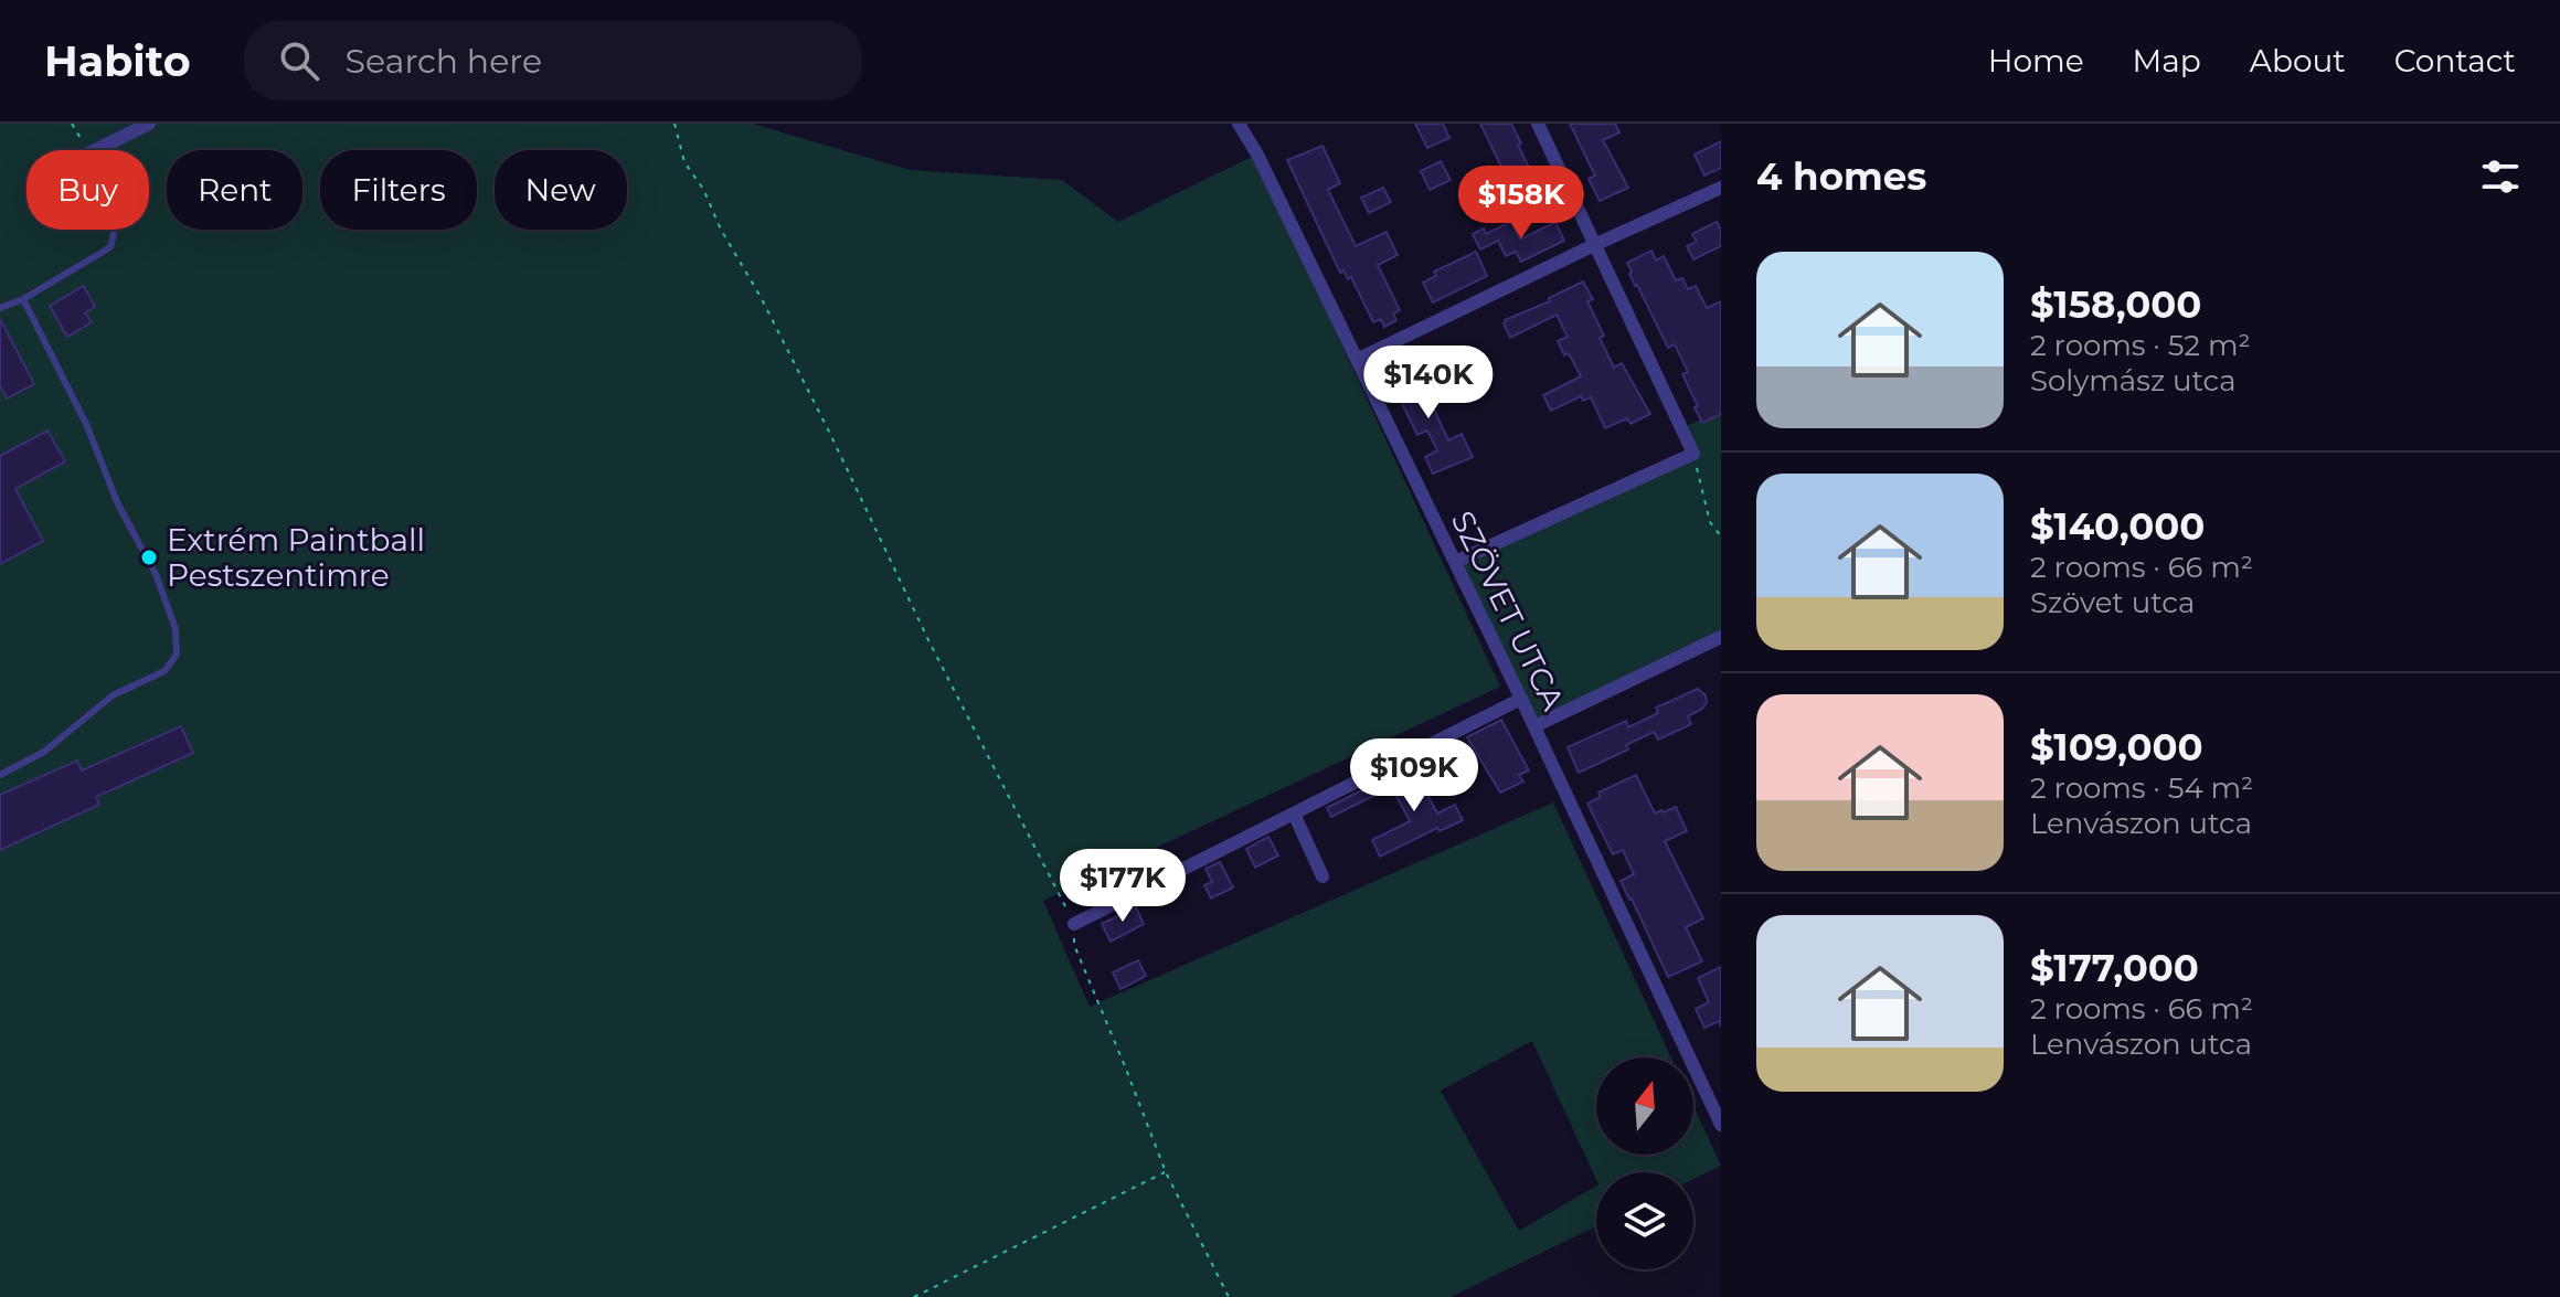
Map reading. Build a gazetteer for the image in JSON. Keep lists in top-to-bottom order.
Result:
{
  "streets": {
    "street": ["SZÖVET UTCA"]
  },
  "places": ["Extrém Paintball Pestszentimre"],
  "north": "top",
  "page": {
    "header": "Habito",
    "search": "Search here",
    "nav": [
      "Home",
      "Map",
      "About",
      "Contact"
    ],
    "heading": "4 homes",
    "chip": [
      "Buy",
      "Rent",
      "Filters",
      "New"
    ],
    "price": [
      "$158K",
      "$140K",
      "$109K",
      "$177K"
    ],
    "list": [
      {
        "name": "$158,000",
        "note": "2 rooms · 52 m² · Solymász utca"
      },
      {
        "name": "$140,000",
        "note": "2 rooms · 66 m² · Szövet utca"
      },
      {
        "name": "$109,000",
        "note": "2 rooms · 54 m² · Lenvászon utca"
      },
      {
        "name": "$177,000",
        "note": "2 rooms · 66 m² · Lenvászon utca"
      }
    ]
  }
}
